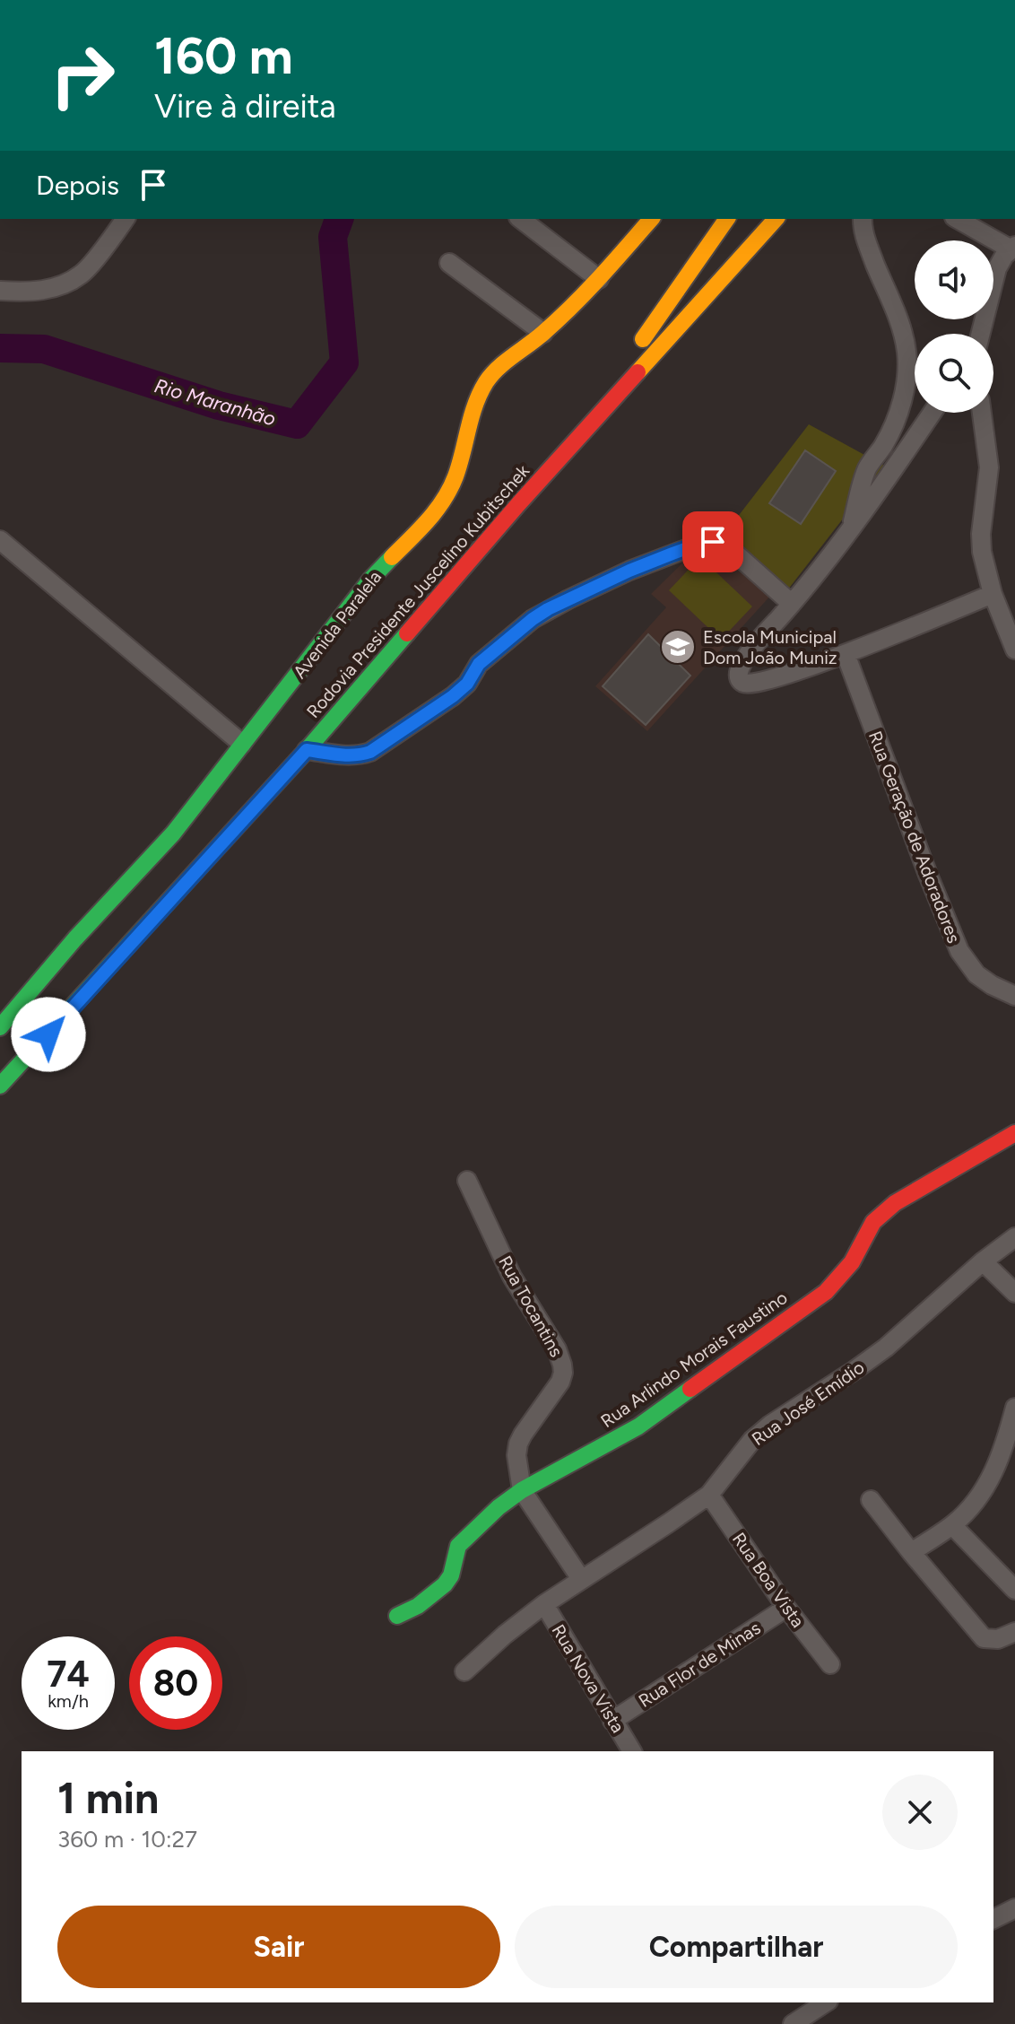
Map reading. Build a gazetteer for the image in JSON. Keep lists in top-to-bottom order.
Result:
{
  "streets": {
    "main road": ["Rodovia Presidente Juscelino Kubitschek", "Avenida Paralela", "Rua Arlindo Morais Faustino"],
    "street": [
      "Rua Geração de Adoradores",
      "Rua Tocantins",
      "Rua José Emídio",
      "Rua Boa Vista",
      "Rua Flor de Minas",
      "Rua Nova Vista"
    ]
  },
  "crossings": [
    ["Rua Tocantins", "Rua Arlindo Morais Faustino"],
    ["Rua Tocantins", "Rua José Emídio"],
    ["Rua José Emídio", "Rua Boa Vista"],
    ["Rua José Emídio", "Rua Nova Vista"],
    ["Rua Boa Vista", "Rua Flor de Minas"],
    ["Rua Flor de Minas", "Rua Nova Vista"]
  ],
  "water": ["Rio Maranhão"],
  "places": {
    "school or university": ["Escola Municipal Dom João Muniz"]
  },
  "page": {
    "turn": ["160 m", "Vire à direita"],
    "then": "Depois",
    "speed": "74 km/h",
    "limit": "80",
    "heading": ["1 min", "360 m · 10:27"],
    "buttons": ["Sair", "Compartilhar"]
  }
}
